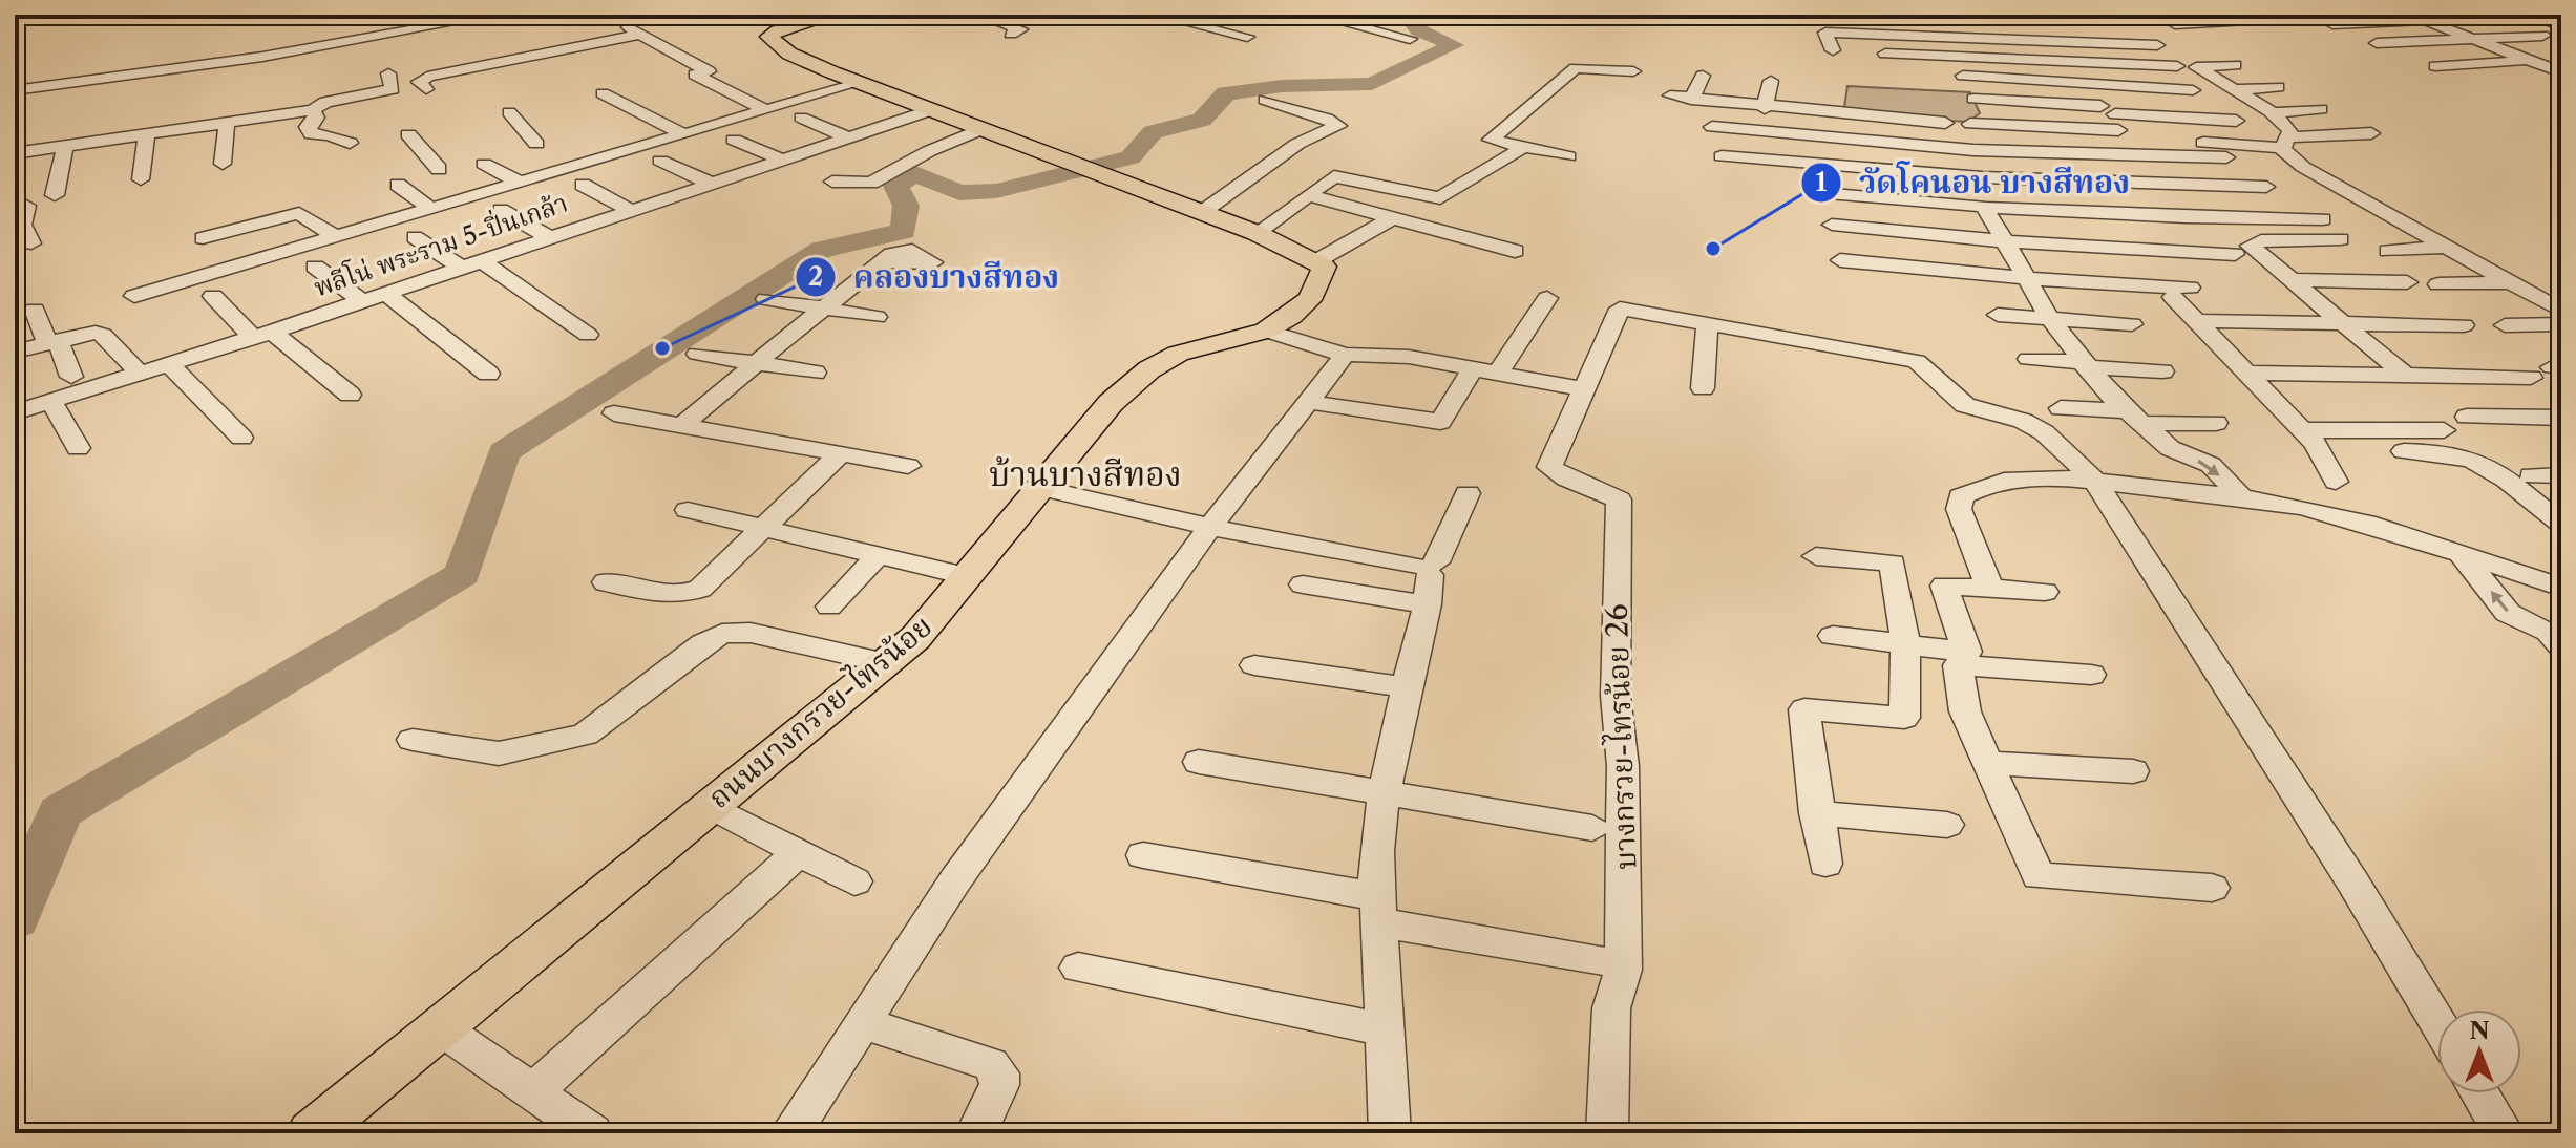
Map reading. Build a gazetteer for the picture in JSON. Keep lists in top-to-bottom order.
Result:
{
  "streets": {
    "main road": ["ถนนบางกรวย-ไทรน้อย"],
    "street": ["พลีโน่ พระราม 5-ปิ่นเกล้า", "บางกรวย-ไทรน้อย 26"]
  },
  "districts": ["บ้านบางสีทอง"],
  "places": ["วัดโคนอน บางสีทอง", "คลองบางสีทอง"],
  "north": "top"
}
